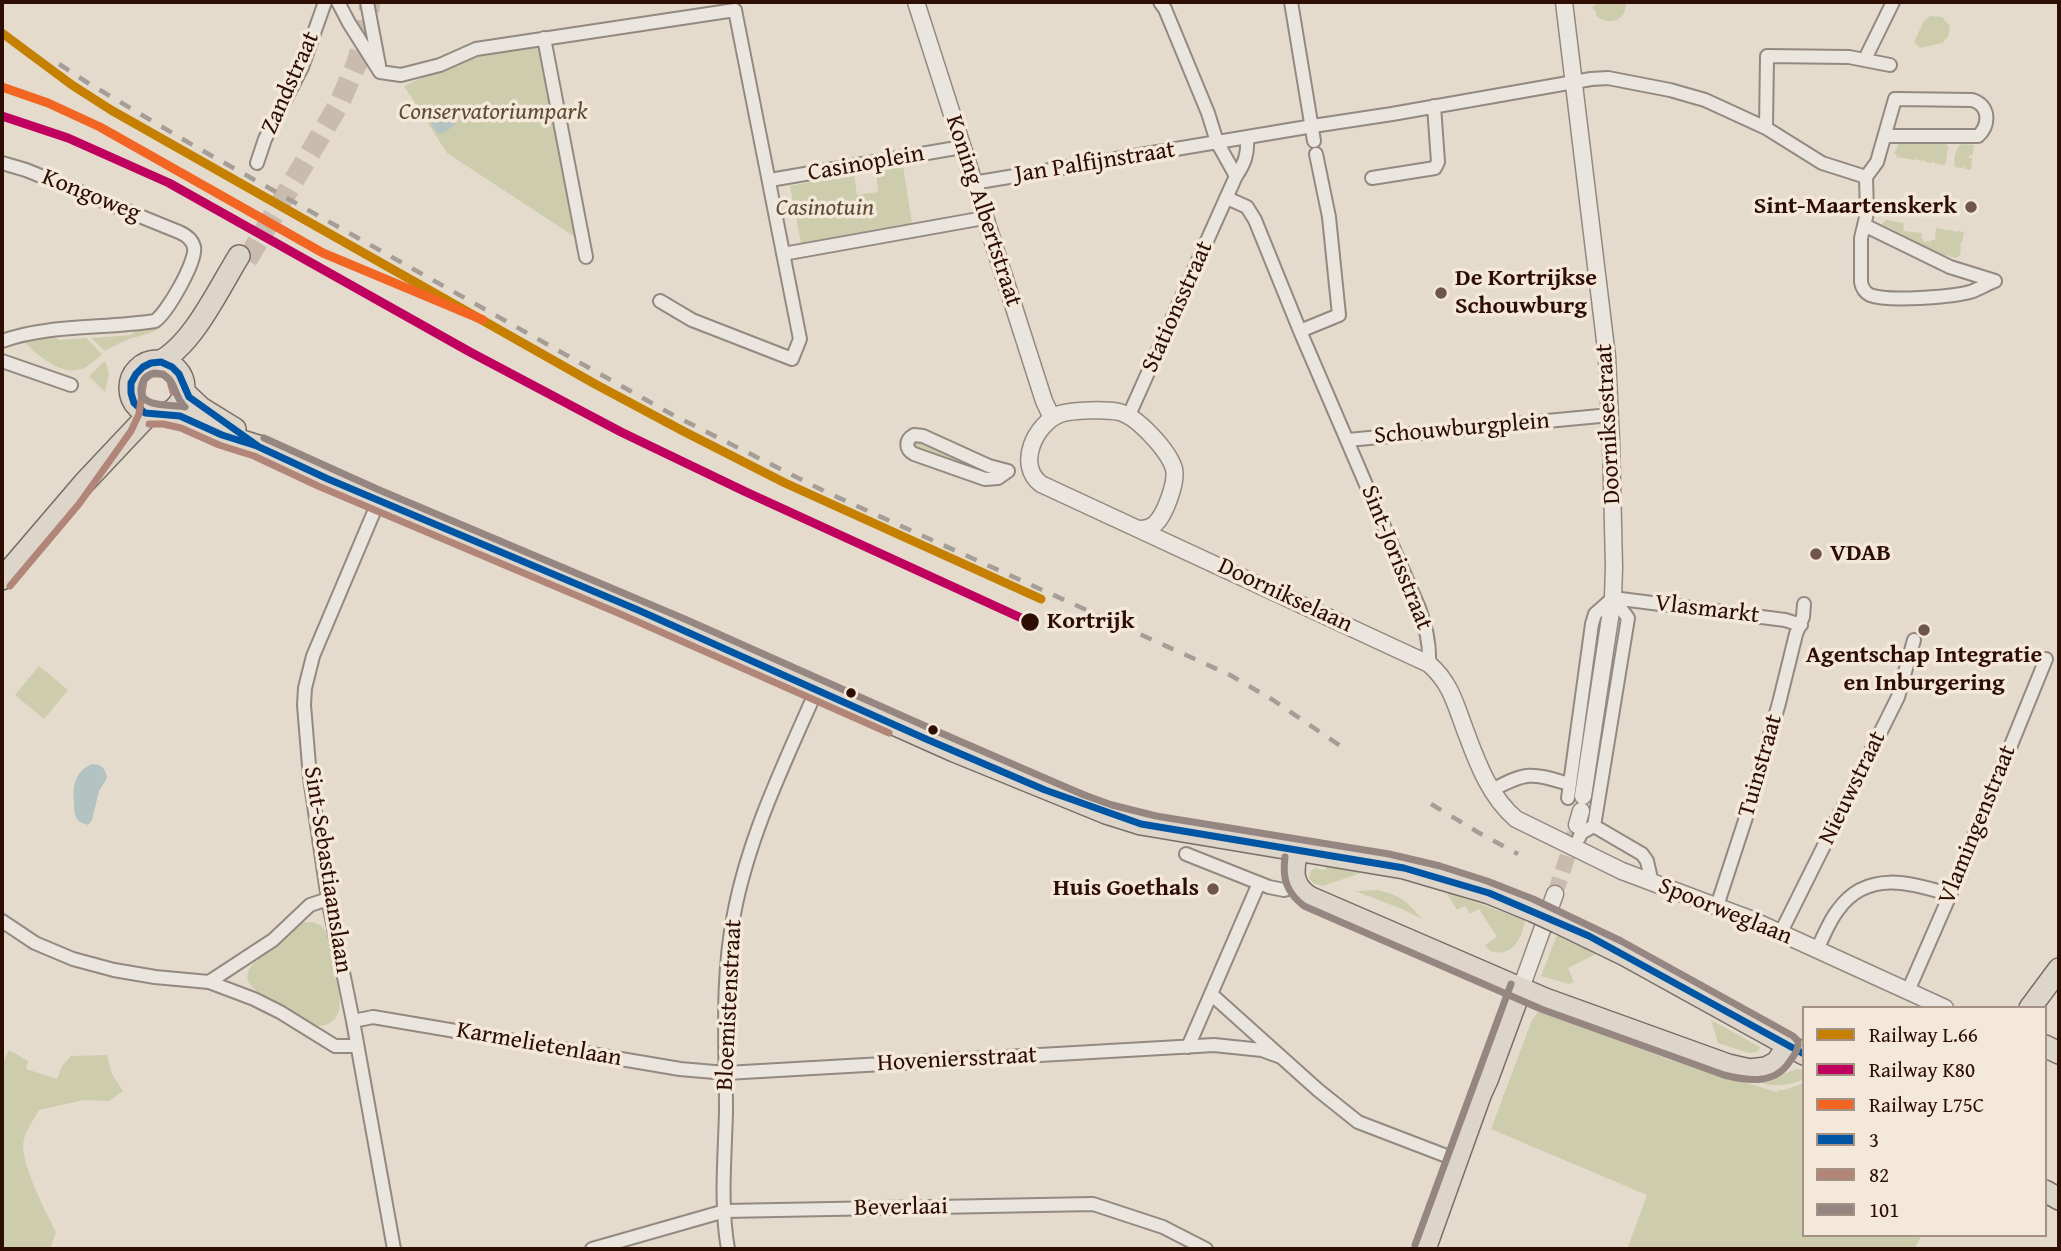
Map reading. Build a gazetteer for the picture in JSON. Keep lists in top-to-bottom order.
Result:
{
  "streets": {
    "street": [
      "Zandstraat",
      "Jan Palfijnstraat",
      "Casinoplein",
      "Kongoweg",
      "Koning Albertstraat",
      "Stationsstraat",
      "Doorniksestraat",
      "Schouwburgplein",
      "Sint-Jorisstraat",
      "Doornikselaan",
      "Vlasmarkt",
      "Tuinstraat",
      "Nieuwstraat",
      "Vlamingenstraat",
      "Sint-Sebastiaanslaan",
      "Spoorweglaan",
      "Bloemistenstraat",
      "Karmelietenlaan",
      "Hoveniersstraat",
      "Beverlaai"
    ]
  },
  "crossings": [
    ["Jan Palfijnstraat", "Koning Albertstraat"],
    ["Jan Palfijnstraat", "Stationsstraat"],
    ["Jan Palfijnstraat", "Doorniksestraat"],
    ["Casinoplein", "Koning Albertstraat"],
    ["Koning Albertstraat", "Stationsstraat"],
    ["Koning Albertstraat", "Doornikselaan"],
    ["Stationsstraat", "Schouwburgplein"],
    ["Stationsstraat", "Doornikselaan"],
    ["Doorniksestraat", "Schouwburgplein"],
    ["Doorniksestraat", "Vlasmarkt"],
    ["Schouwburgplein", "Sint-Jorisstraat"],
    ["Sint-Jorisstraat", "Doornikselaan"],
    ["Sint-Jorisstraat", "Spoorweglaan"],
    ["Vlasmarkt", "Tuinstraat"],
    ["Tuinstraat", "Spoorweglaan"],
    ["Nieuwstraat", "Spoorweglaan"],
    ["Vlamingenstraat", "Spoorweglaan"],
    ["Sint-Sebastiaanslaan", "Karmelietenlaan"],
    ["Bloemistenstraat", "Karmelietenlaan"],
    ["Bloemistenstraat", "Hoveniersstraat"],
    ["Bloemistenstraat", "Beverlaai"],
    ["Karmelietenlaan", "Hoveniersstraat"]
  ],
  "parks": ["Conservatoriumpark", "Casinotuin"],
  "places": [
    "Sint-Maartenskerk",
    "De Kortrijkse Schouwburg",
    "VDAB",
    "Kortrijk",
    "Agentschap Integratie en Inburgering",
    "Huis Goethals"
  ],
  "lines": [
    "rail line L.66",
    "rail line L75C",
    "rail line K80",
    "transit line 3",
    "transit line 101",
    "transit line 82"
  ],
  "legend": [
    "Railway L.66",
    "Railway K80",
    "Railway L75C",
    "3",
    "82",
    "101"
  ]
}
